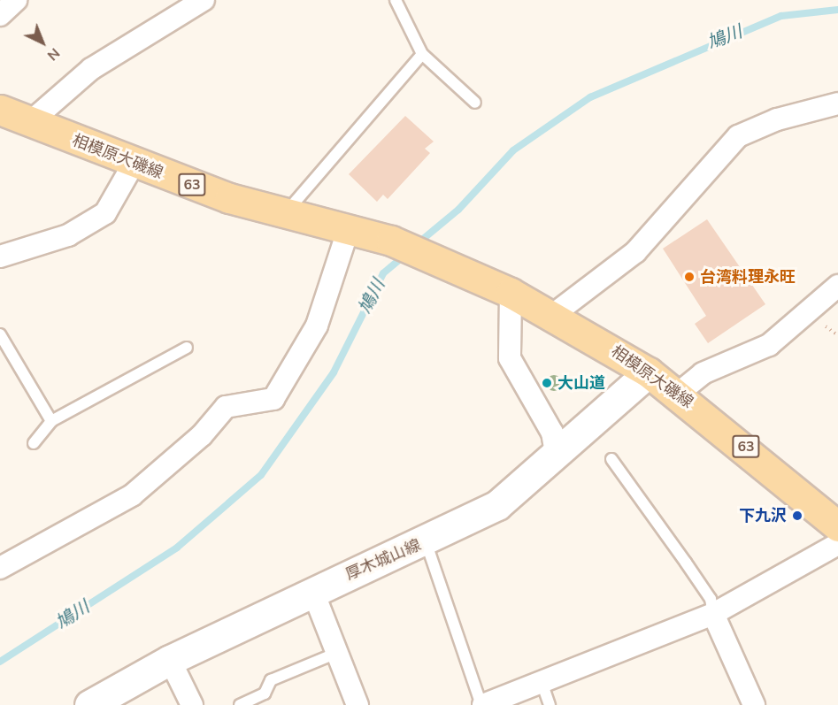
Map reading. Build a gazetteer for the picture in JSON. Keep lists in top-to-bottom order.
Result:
{
  "streets": {
    "main road": ["相模原大磯線", "63", "厚木城山線"]
  },
  "crossings": [
    ["相模原大磯線", "厚木城山線"]
  ],
  "water": ["鳩川"],
  "places": ["台湾料理永旺", "大山道", "下九沢"],
  "north": "bottom right"
}
